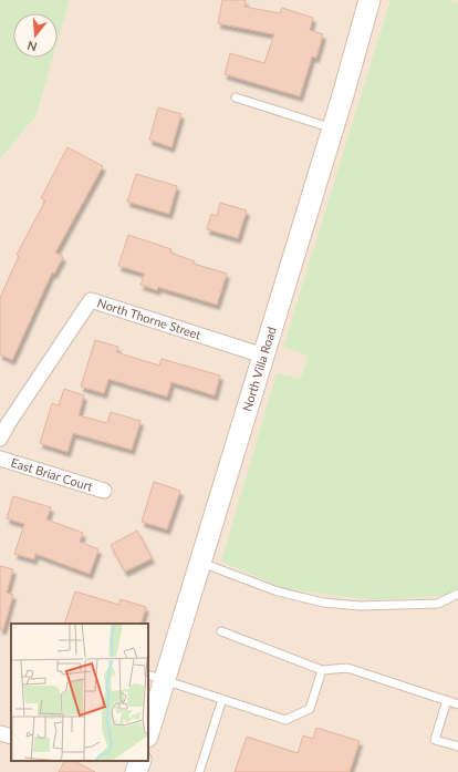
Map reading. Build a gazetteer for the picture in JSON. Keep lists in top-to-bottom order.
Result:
{
  "streets": {
    "main road": ["North Villa Road"],
    "street": ["North Thorne Street", "East Briar Court"]
  },
  "crossings": [
    ["North Thorne Street", "North Villa Road"]
  ],
  "north": "bottom"
}
